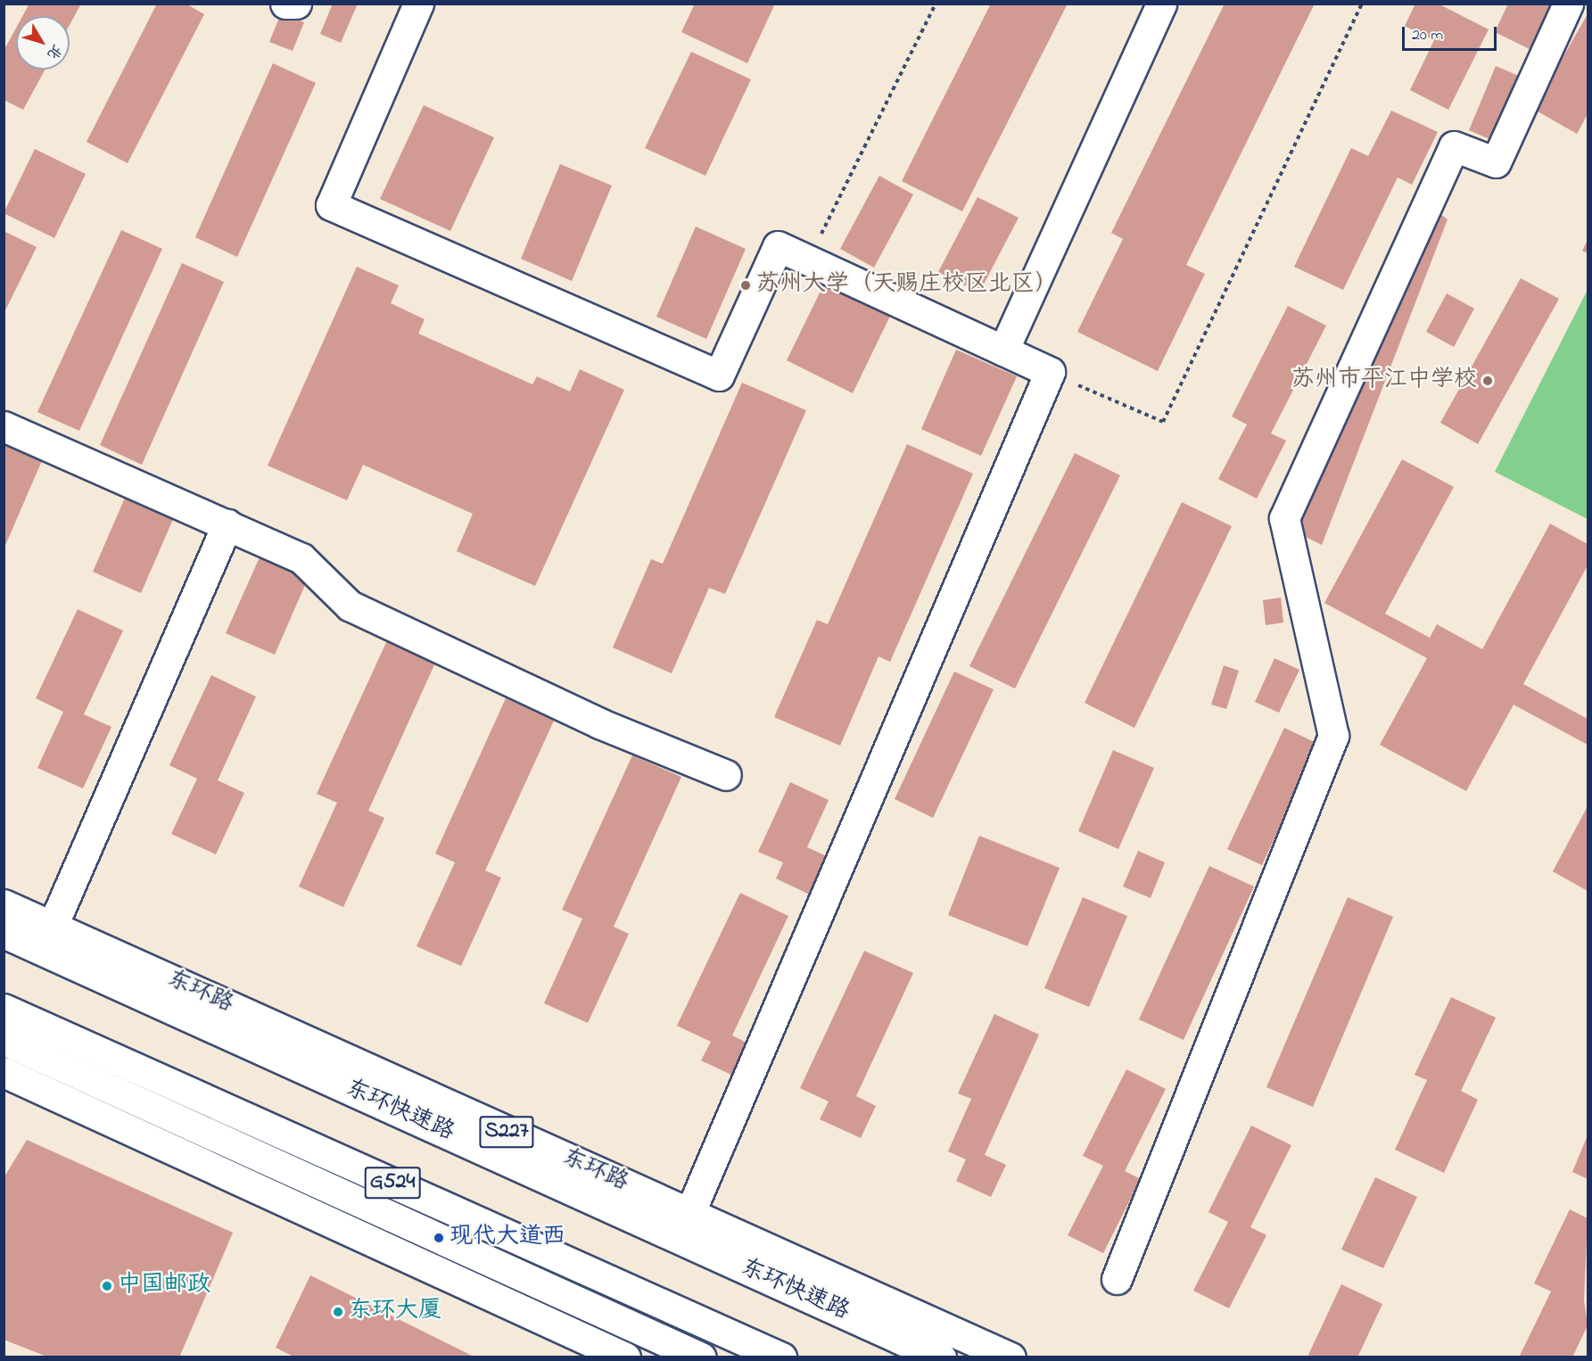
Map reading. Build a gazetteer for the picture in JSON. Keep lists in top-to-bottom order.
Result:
{
  "streets": {
    "main road": [
      "东环路",
      "东环快速路",
      "S227",
      "G524"
    ]
  },
  "places": [
    "苏州大学（天赐庄校区北区）",
    "苏州市平江中学校",
    "现代大道西",
    "中国邮政",
    "东环大厦"
  ],
  "scale_bar": "20 m",
  "north": "bottom right"
}
